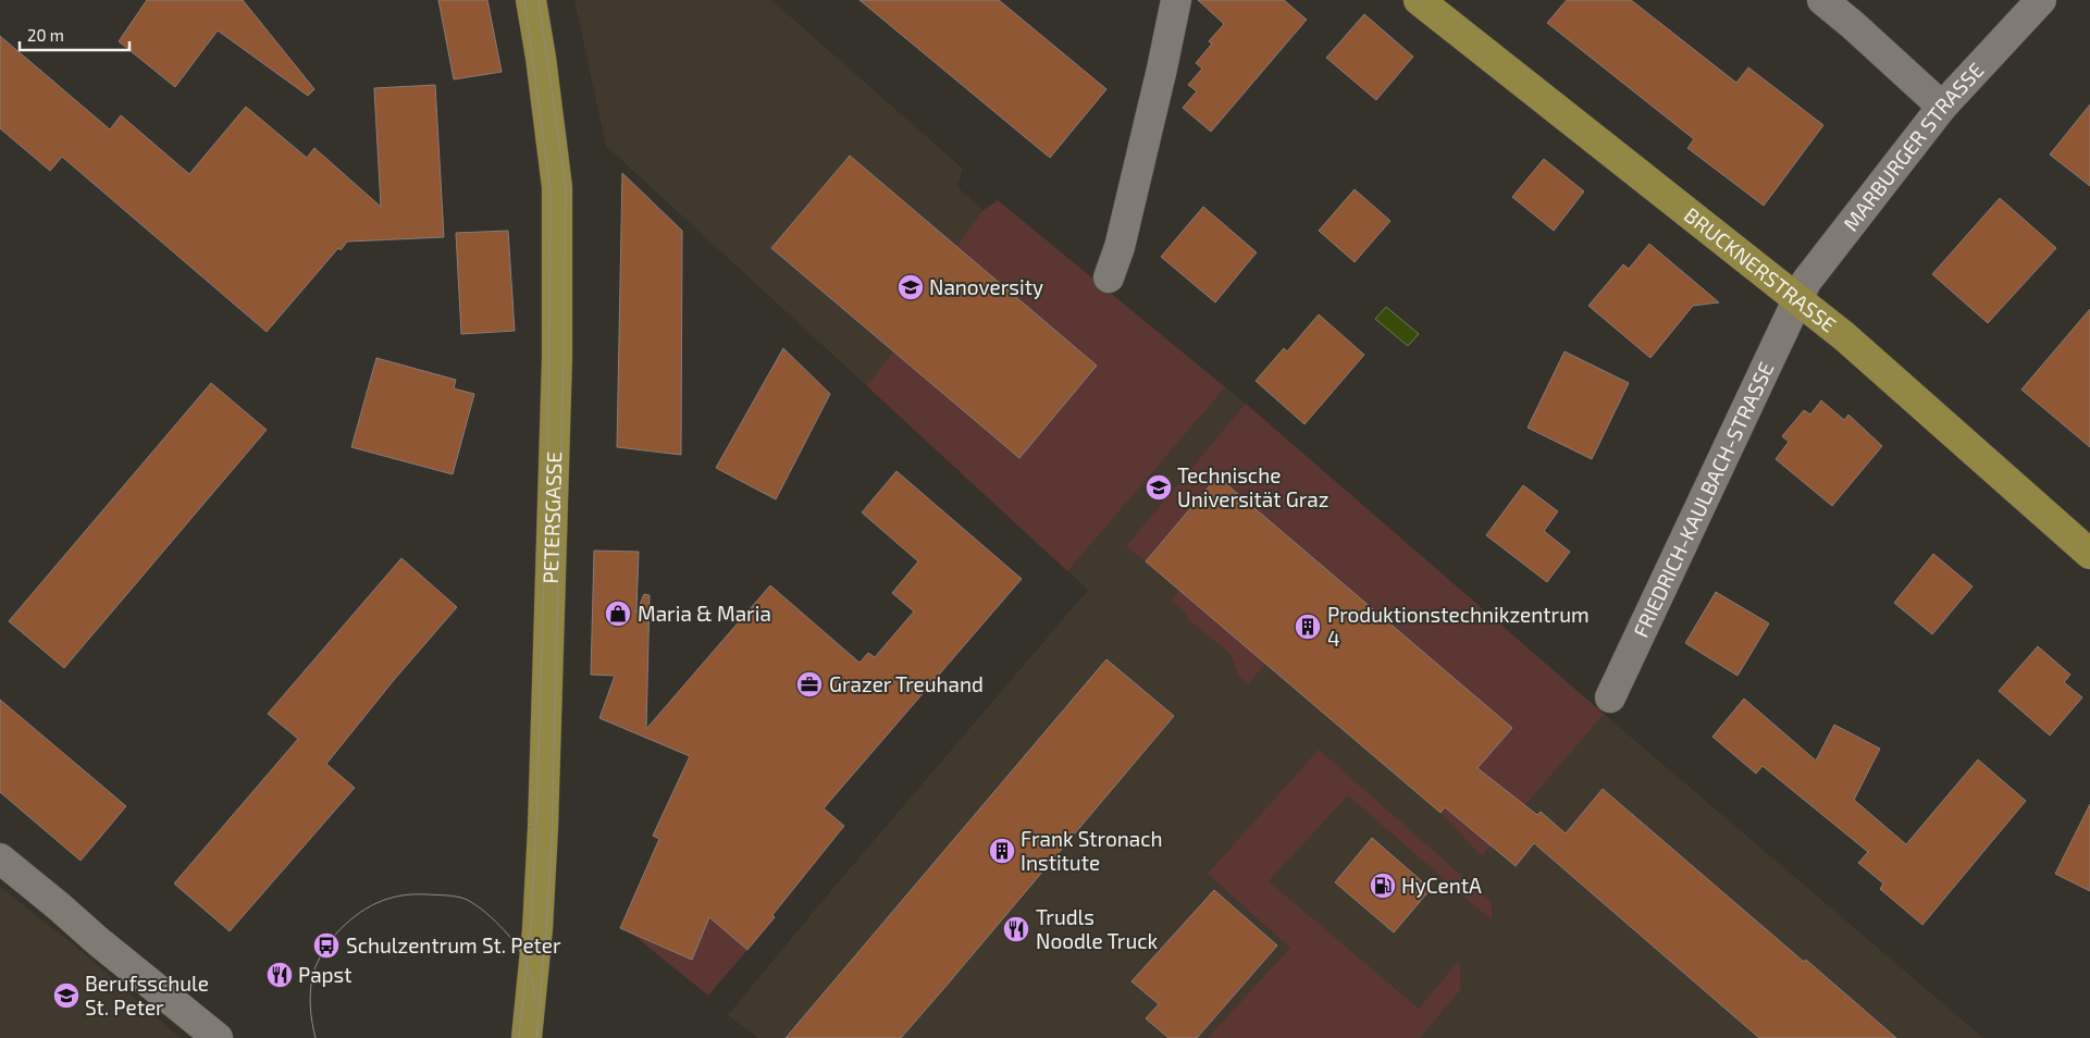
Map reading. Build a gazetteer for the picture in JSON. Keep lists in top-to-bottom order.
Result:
{
  "streets": {
    "main road": ["BRUCKNERSTRASSE", "PETERSGASSE"],
    "street": ["MARBURGER STRASSE", "FRIEDRICH-KAULBACH-STRASSE"]
  },
  "crossings": [
    ["MARBURGER STRASSE", "BRUCKNERSTRASSE"],
    ["MARBURGER STRASSE", "FRIEDRICH-KAULBACH-STRASSE"],
    ["BRUCKNERSTRASSE", "FRIEDRICH-KAULBACH-STRASSE"]
  ],
  "places": {
    "school or university": ["Nanoversity", "Technische Universität Graz", "Berufsschule St. Peter"],
    "shop": ["Maria & Maria"],
    "building": ["Produktionstechnikzentrum 4", "Frank Stronach Institute"],
    "office": ["Grazer Treuhand"],
    "fuel station": ["HyCentA"],
    "restaurant": ["Trudls Noodle Truck", "Papst"],
    "bus stop": ["Schulzentrum St. Peter"]
  },
  "scale_bar": "20 m"
}
